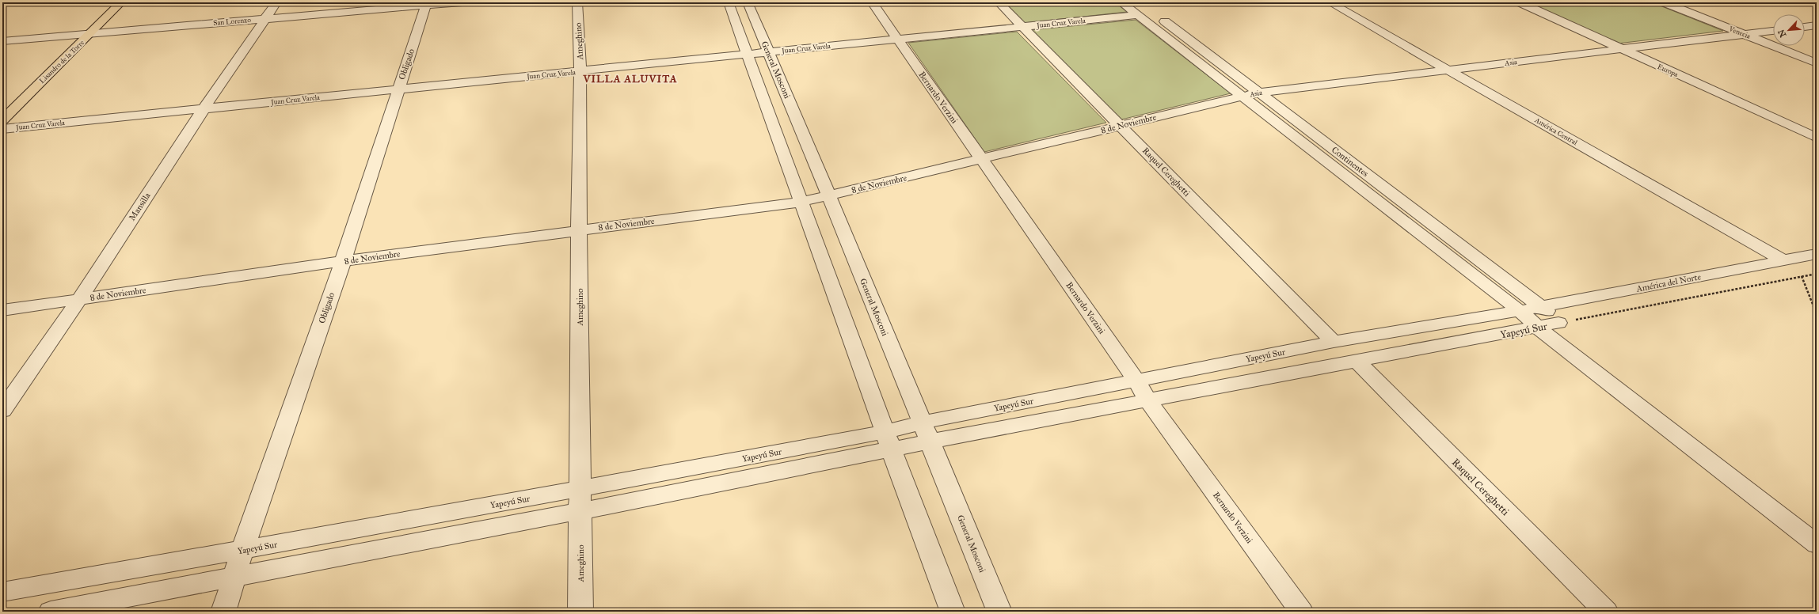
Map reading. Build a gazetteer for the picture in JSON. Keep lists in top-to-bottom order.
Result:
{
  "streets": {
    "main road": ["Lisandro de la Torre"],
    "street": [
      "San Lorenzo",
      "Juan Cruz Varela",
      "Venecia",
      "Ameghino",
      "Asia",
      "Obligado",
      "General Mosconi",
      "Europa",
      "Bernardo Verzini",
      "8 de Noviembre",
      "América Central",
      "Continentes",
      "Raquel Cereghetti",
      "Mansilla",
      "América del Norte",
      "Yapeyú Sur"
    ]
  },
  "crossings": [
    ["San Lorenzo", "Lisandro de la Torre"],
    ["San Lorenzo", "Obligado"],
    ["San Lorenzo", "Mansilla"],
    ["Juan Cruz Varela", "Ameghino"],
    ["Juan Cruz Varela", "Obligado"],
    ["Juan Cruz Varela", "General Mosconi"],
    ["Juan Cruz Varela", "Bernardo Verzini"],
    ["Juan Cruz Varela", "Continentes"],
    ["Juan Cruz Varela", "Raquel Cereghetti"],
    ["Juan Cruz Varela", "Mansilla"],
    ["Venecia", "Asia"],
    ["Ameghino", "8 de Noviembre"],
    ["Ameghino", "Yapeyú Sur"],
    ["Asia", "Europa"],
    ["Asia", "8 de Noviembre"],
    ["Asia", "América Central"],
    ["Asia", "Continentes"],
    ["Obligado", "8 de Noviembre"],
    ["Obligado", "Yapeyú Sur"],
    ["General Mosconi", "8 de Noviembre"],
    ["General Mosconi", "Yapeyú Sur"],
    ["Bernardo Verzini", "8 de Noviembre"],
    ["Bernardo Verzini", "Yapeyú Sur"],
    ["8 de Noviembre", "Continentes"],
    ["8 de Noviembre", "Raquel Cereghetti"],
    ["8 de Noviembre", "Mansilla"],
    ["América Central", "América del Norte"],
    ["Continentes", "América del Norte"],
    ["Continentes", "Yapeyú Sur"],
    ["Raquel Cereghetti", "Yapeyú Sur"],
    ["América del Norte", "Yapeyú Sur"]
  ],
  "districts": ["VILLA ALUVITA"],
  "north": "bottom left"
}
